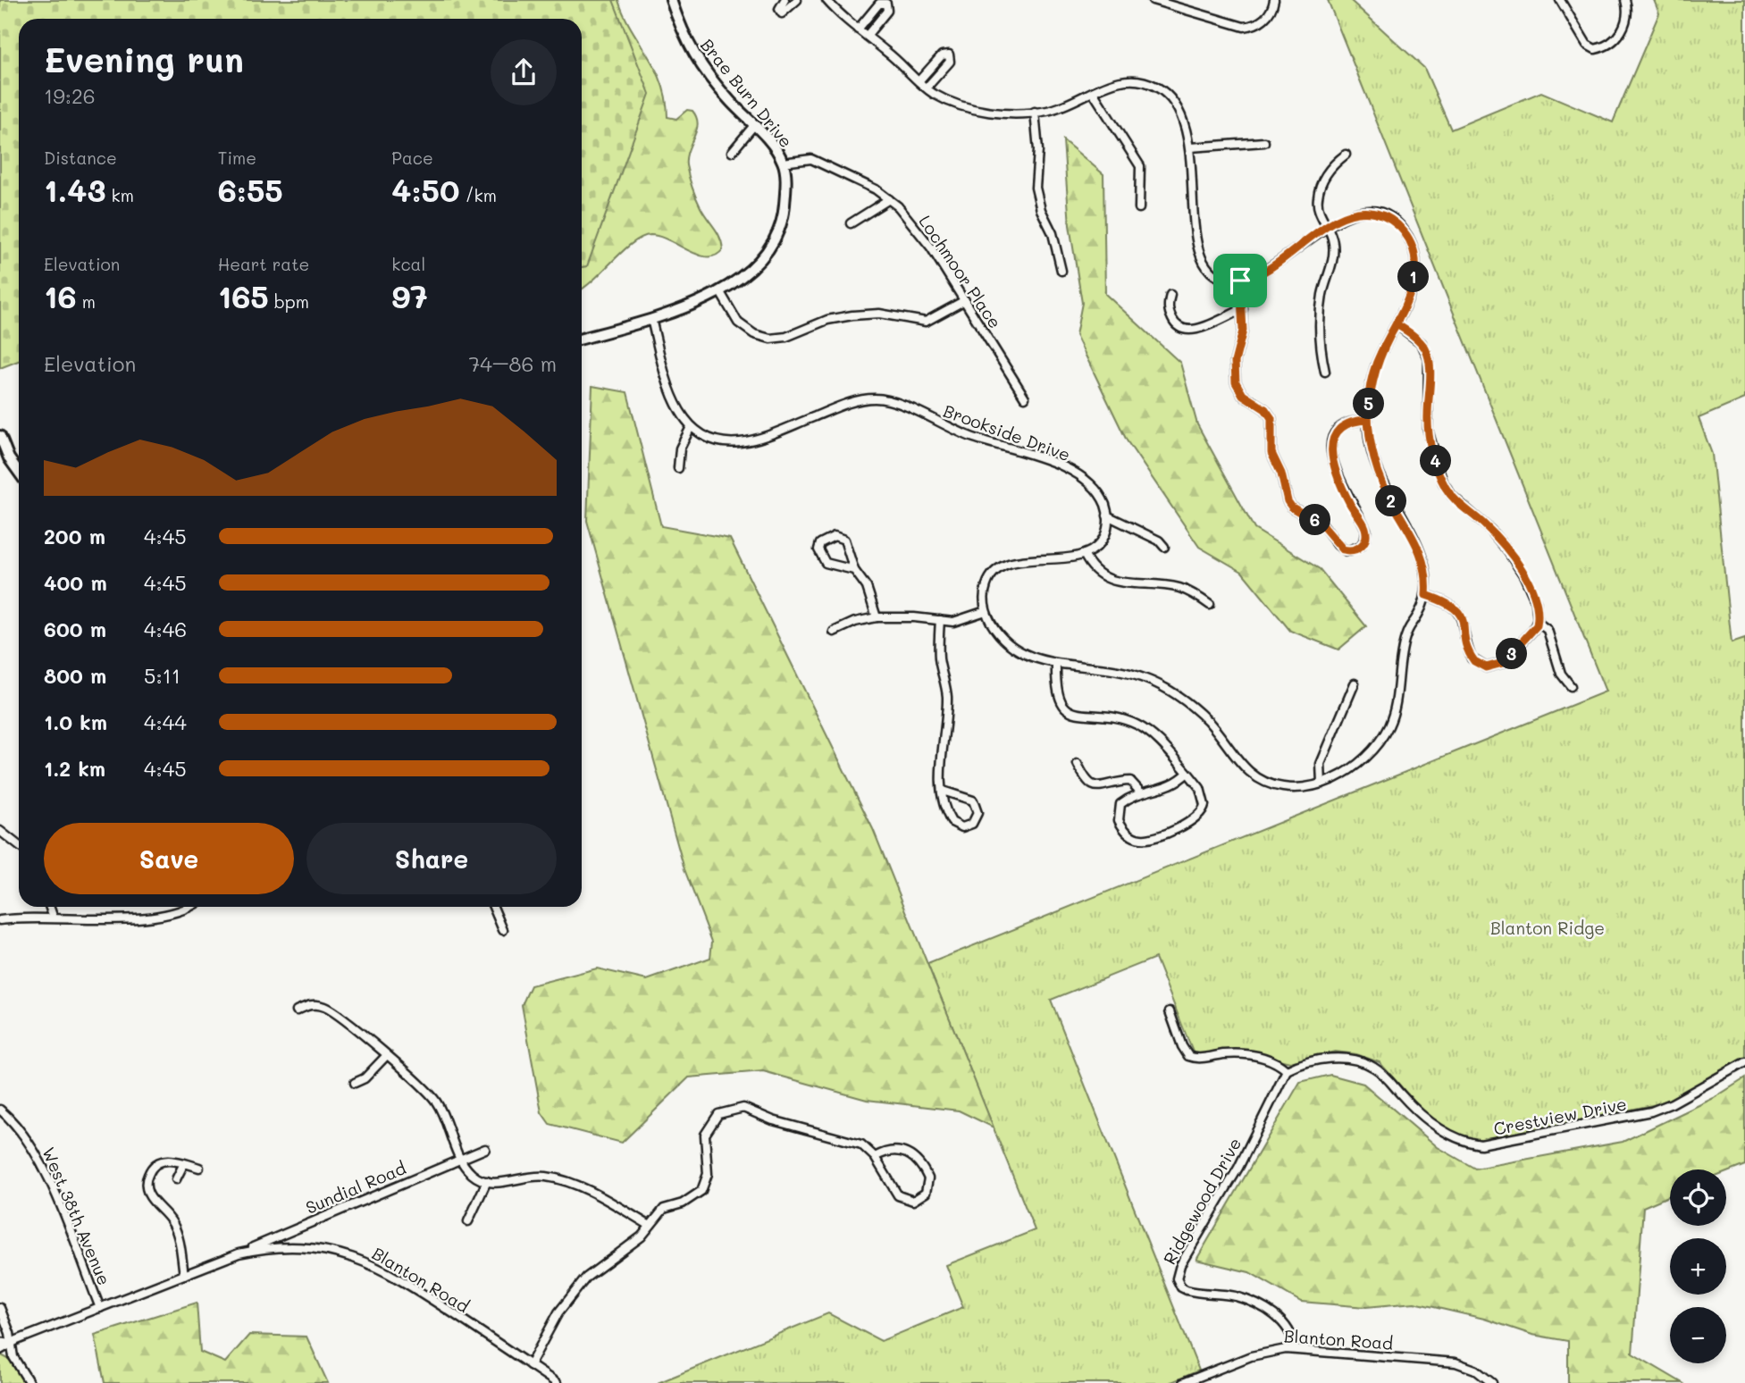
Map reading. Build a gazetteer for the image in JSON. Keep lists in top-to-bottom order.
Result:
{
  "streets": {
    "street": [
      "Brae Burn Drive",
      "Lochmoor Place",
      "Brookside Drive",
      "Crestview Drive",
      "Sundial Road",
      "Ridgewood Drive",
      "West 38th Avenue",
      "Blanton Road"
    ]
  },
  "crossings": [
    ["Brae Burn Drive", "Lochmoor Place"],
    ["Crestview Drive", "Ridgewood Drive"],
    ["Sundial Road", "Blanton Road"],
    ["Ridgewood Drive", "Blanton Road"],
    ["West 38th Avenue", "Blanton Road"]
  ],
  "parks": ["Blanton Ridge"],
  "page": {
    "heading": ["Evening run", "19:26"],
    "stats": [
      ["Distance", "1.43 km"],
      ["Time", "6:55"],
      ["Pace", "4:50 /km"],
      ["Elevation", "16 m"],
      ["Heart rate", "165 bpm"],
      ["kcal", "97"]
    ],
    "pins": [
      "1",
      "5",
      "4",
      "2",
      "6",
      "3"
    ],
    "chart": ["Elevation", "74–86 m"],
    "list": [
      {
        "name": "200 m",
        "note": "4:45"
      },
      {
        "name": "400 m",
        "note": "4:45"
      },
      {
        "name": "600 m",
        "note": "4:46"
      },
      {
        "name": "800 m",
        "note": "5:11"
      },
      {
        "name": "1.0 km",
        "note": "4:44"
      },
      {
        "name": "1.2 km",
        "note": "4:45"
      }
    ],
    "buttons": ["Save", "Share"],
    "map_buttons": ["+", "−"]
  }
}
